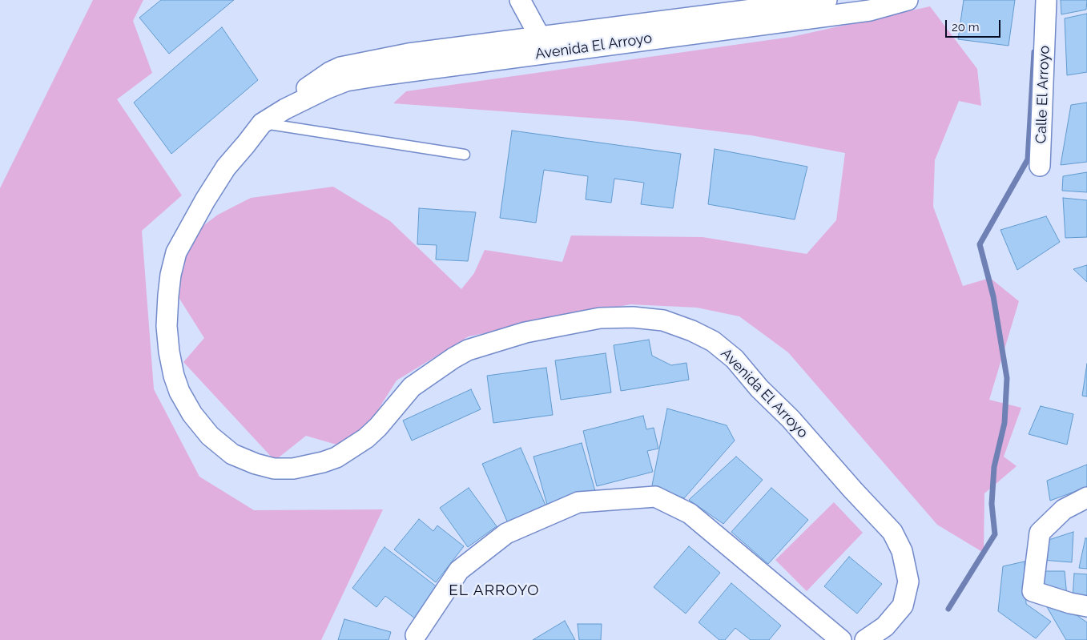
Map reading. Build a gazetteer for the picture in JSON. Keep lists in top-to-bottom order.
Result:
{
  "streets": {
    "street": ["Avenida El Arroyo", "Calle El Arroyo"]
  },
  "districts": ["EL ARROYO"],
  "scale_bar": "20 m"
}
